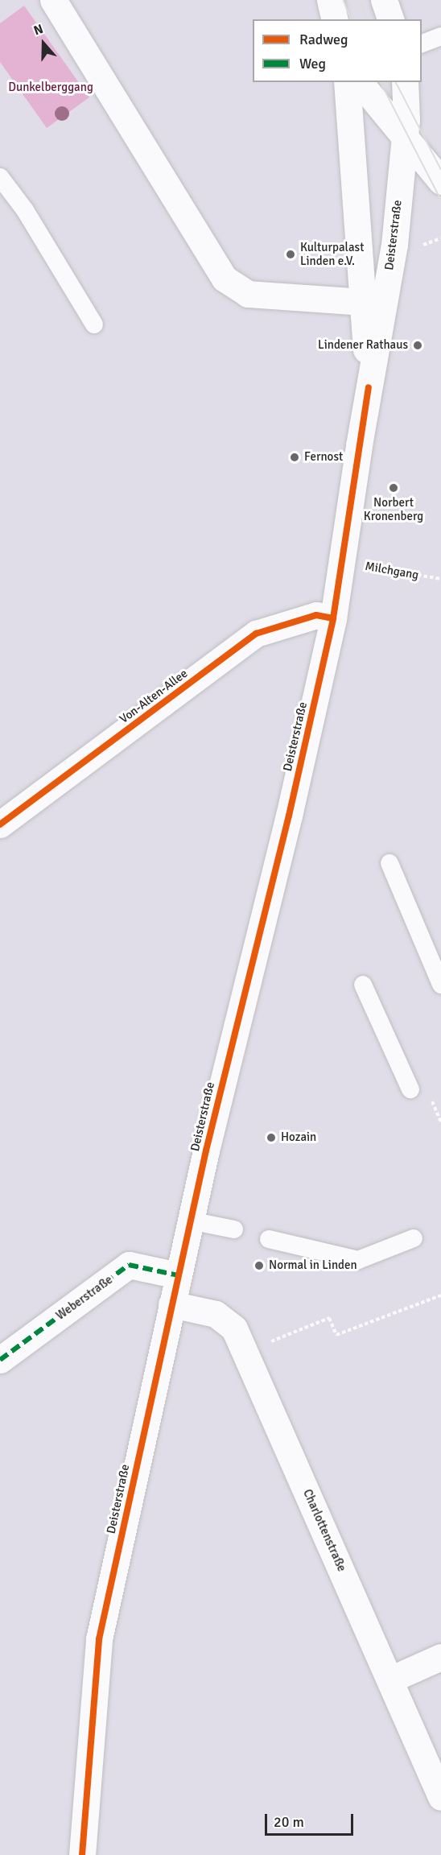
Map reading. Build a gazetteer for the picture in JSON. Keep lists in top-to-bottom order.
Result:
{
  "streets": {
    "street": [
      "Deisterstraße",
      "Von-Alten-Allee",
      "Weberstraße",
      "Charlottenstraße"
    ],
    "path": ["Milchgang"]
  },
  "crossings": [
    ["Deisterstraße", "Milchgang"],
    ["Deisterstraße", "Von-Alten-Allee"],
    ["Deisterstraße", "Weberstraße"],
    ["Deisterstraße", "Charlottenstraße"]
  ],
  "parks": ["Dunkelberggang"],
  "places": [
    "Kulturpalast Linden e.V.",
    "Lindener Rathaus",
    "Fernost",
    "Norbert Kronenberg",
    "Hozain",
    "Normal in Linden"
  ],
  "legend": ["Radweg", "Weg"],
  "scale_bar": "20 m",
  "north": "top"
}
